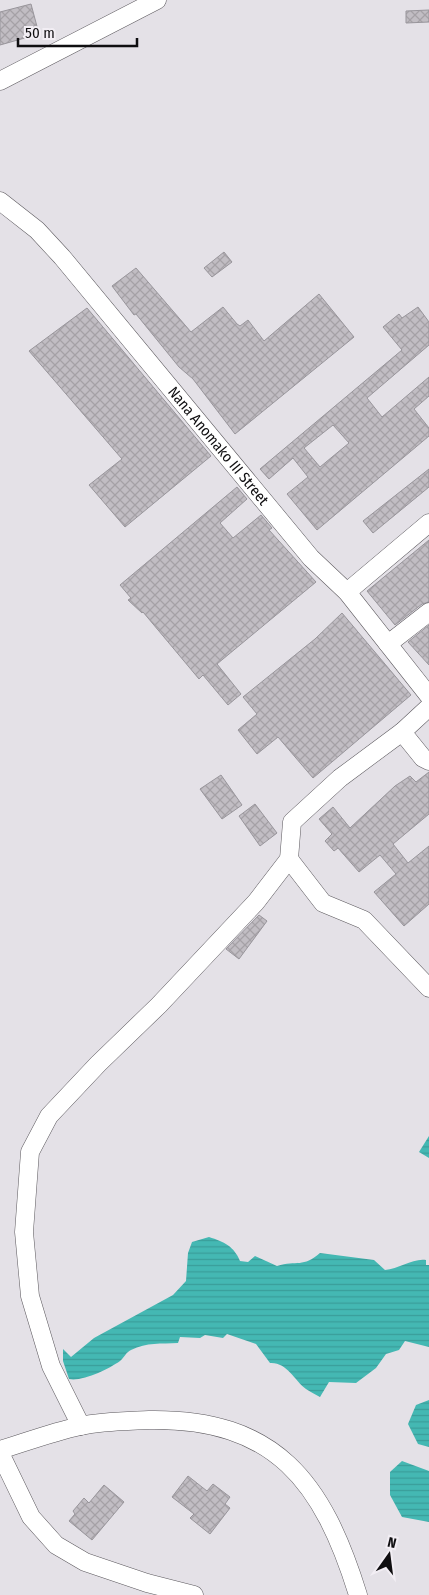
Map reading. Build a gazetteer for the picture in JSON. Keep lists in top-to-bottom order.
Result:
{
  "streets": {
    "street": ["Nana Anomako III Street"]
  },
  "scale_bar": "50 m",
  "north": "top"
}
